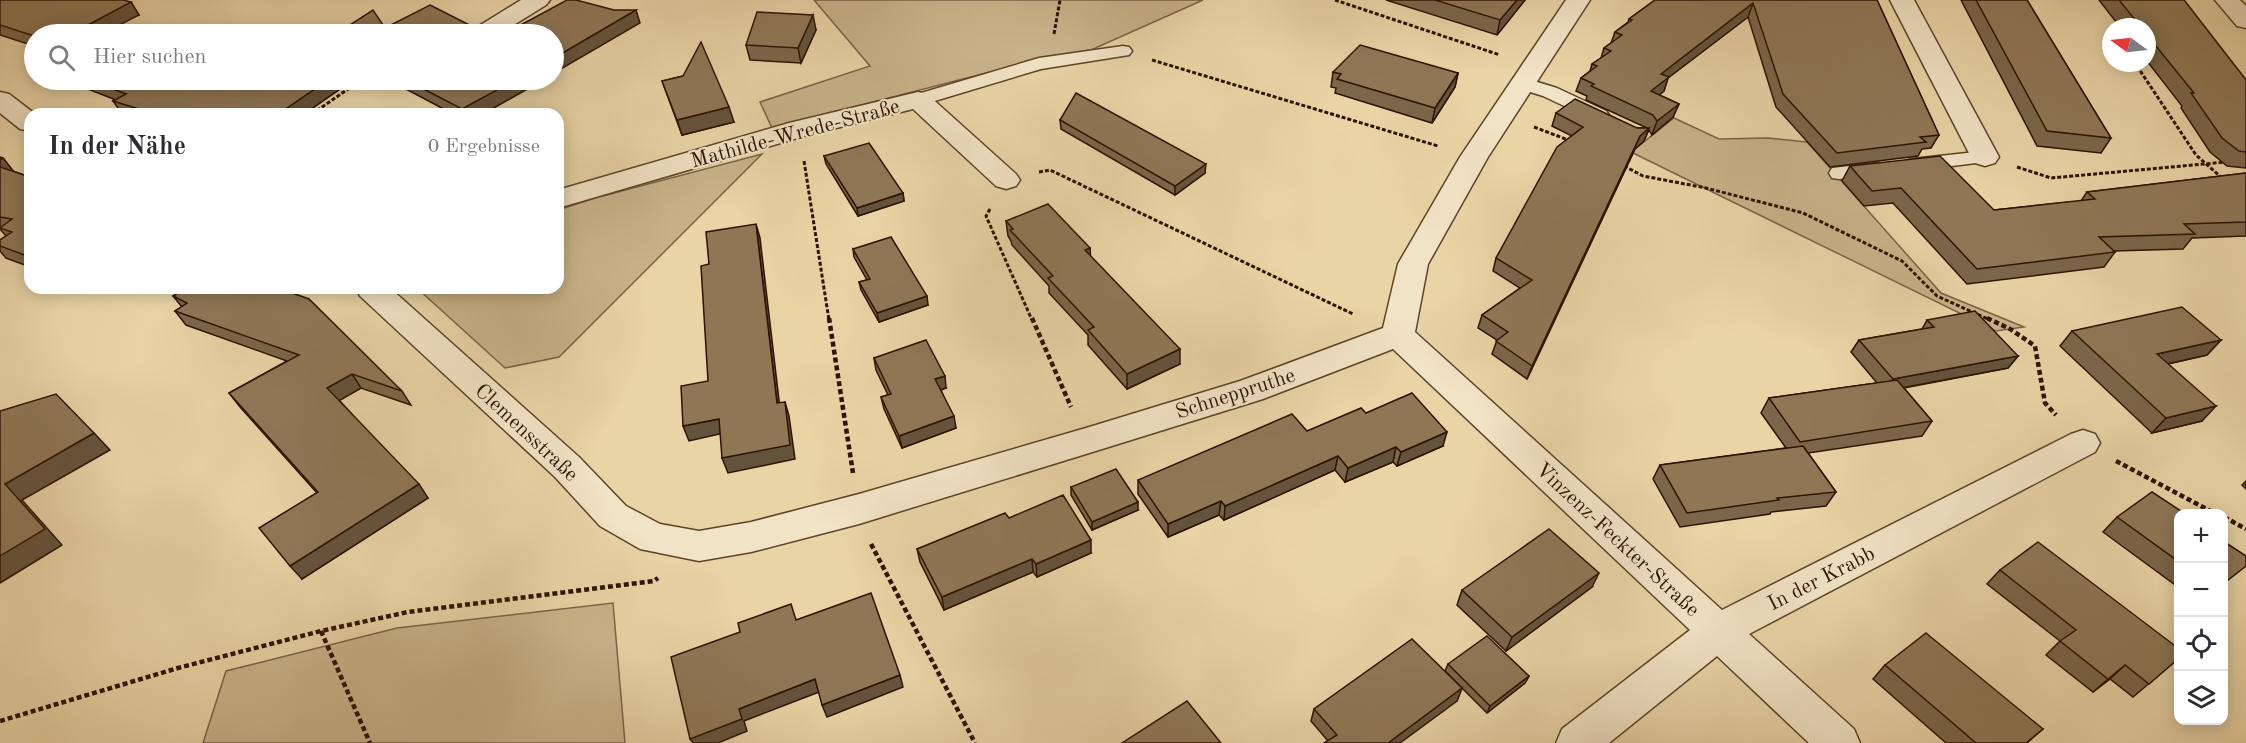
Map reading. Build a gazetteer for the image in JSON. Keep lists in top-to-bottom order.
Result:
{
  "streets": {
    "street": [
      "Mathilde-Wrede-Straße",
      "Schneppruthe",
      "Clemensstraße",
      "Vinzenz-Feckter-Straße",
      "In der Krabb"
    ]
  },
  "crossings": [
    ["Schneppruthe", "Clemensstraße"],
    ["Schneppruthe", "Vinzenz-Feckter-Straße"],
    ["Vinzenz-Feckter-Straße", "In der Krabb"]
  ],
  "north": "left",
  "page": {
    "search": "Hier suchen",
    "heading": ["In der Nähe", "0 Ergebnisse"],
    "map_buttons": ["+", "−"]
  }
}
